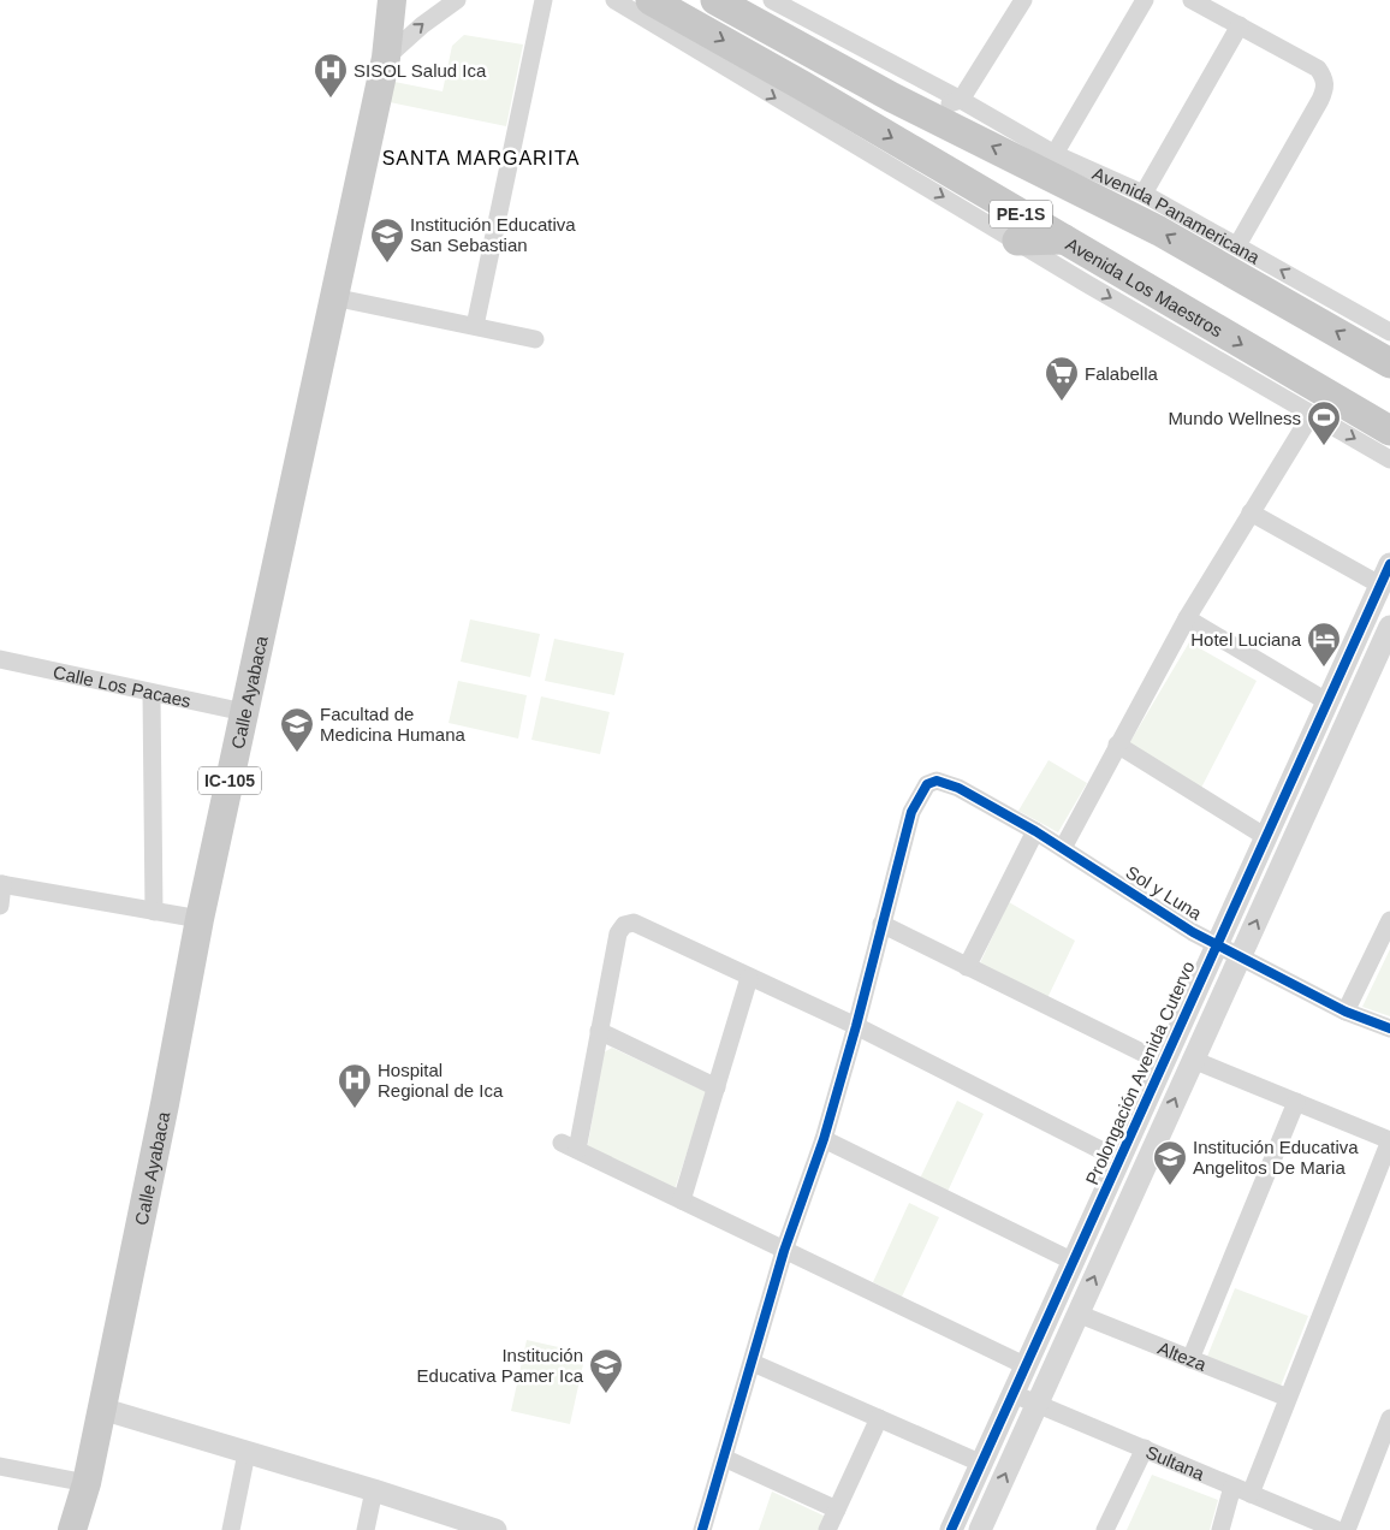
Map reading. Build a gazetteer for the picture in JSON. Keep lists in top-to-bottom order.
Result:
{
  "streets": {
    "highway": ["PE-1S", "Avenida Los Maestros"],
    "main road": ["Calle Ayabaca", "IC-105"],
    "street": [
      "Avenida Panamericana",
      "Calle Los Pacaes",
      "Sol y Luna",
      "Prolongación Avenida Cutervo",
      "Alteza",
      "Sultana"
    ]
  },
  "crossings": [
    ["Calle Los Pacaes", "Calle Ayabaca"],
    ["Sol y Luna", "Prolongación Avenida Cutervo"],
    ["Prolongación Avenida Cutervo", "Sultana"]
  ],
  "districts": ["SANTA MARGARITA"],
  "places": {
    "hospital": ["SISOL Salud Ica", "Hospital Regional de Ica"],
    "school or university": [
      "Institución Educativa San Sebastian",
      "Facultad de Medicina Humana",
      "Institución Educativa Angelitos De Maria",
      "Institución Educativa Pamer Ica"
    ],
    "supermarket": ["Falabella"],
    "sports": ["Mundo Wellness"],
    "hotel": ["Hotel Luciana"]
  }
}
